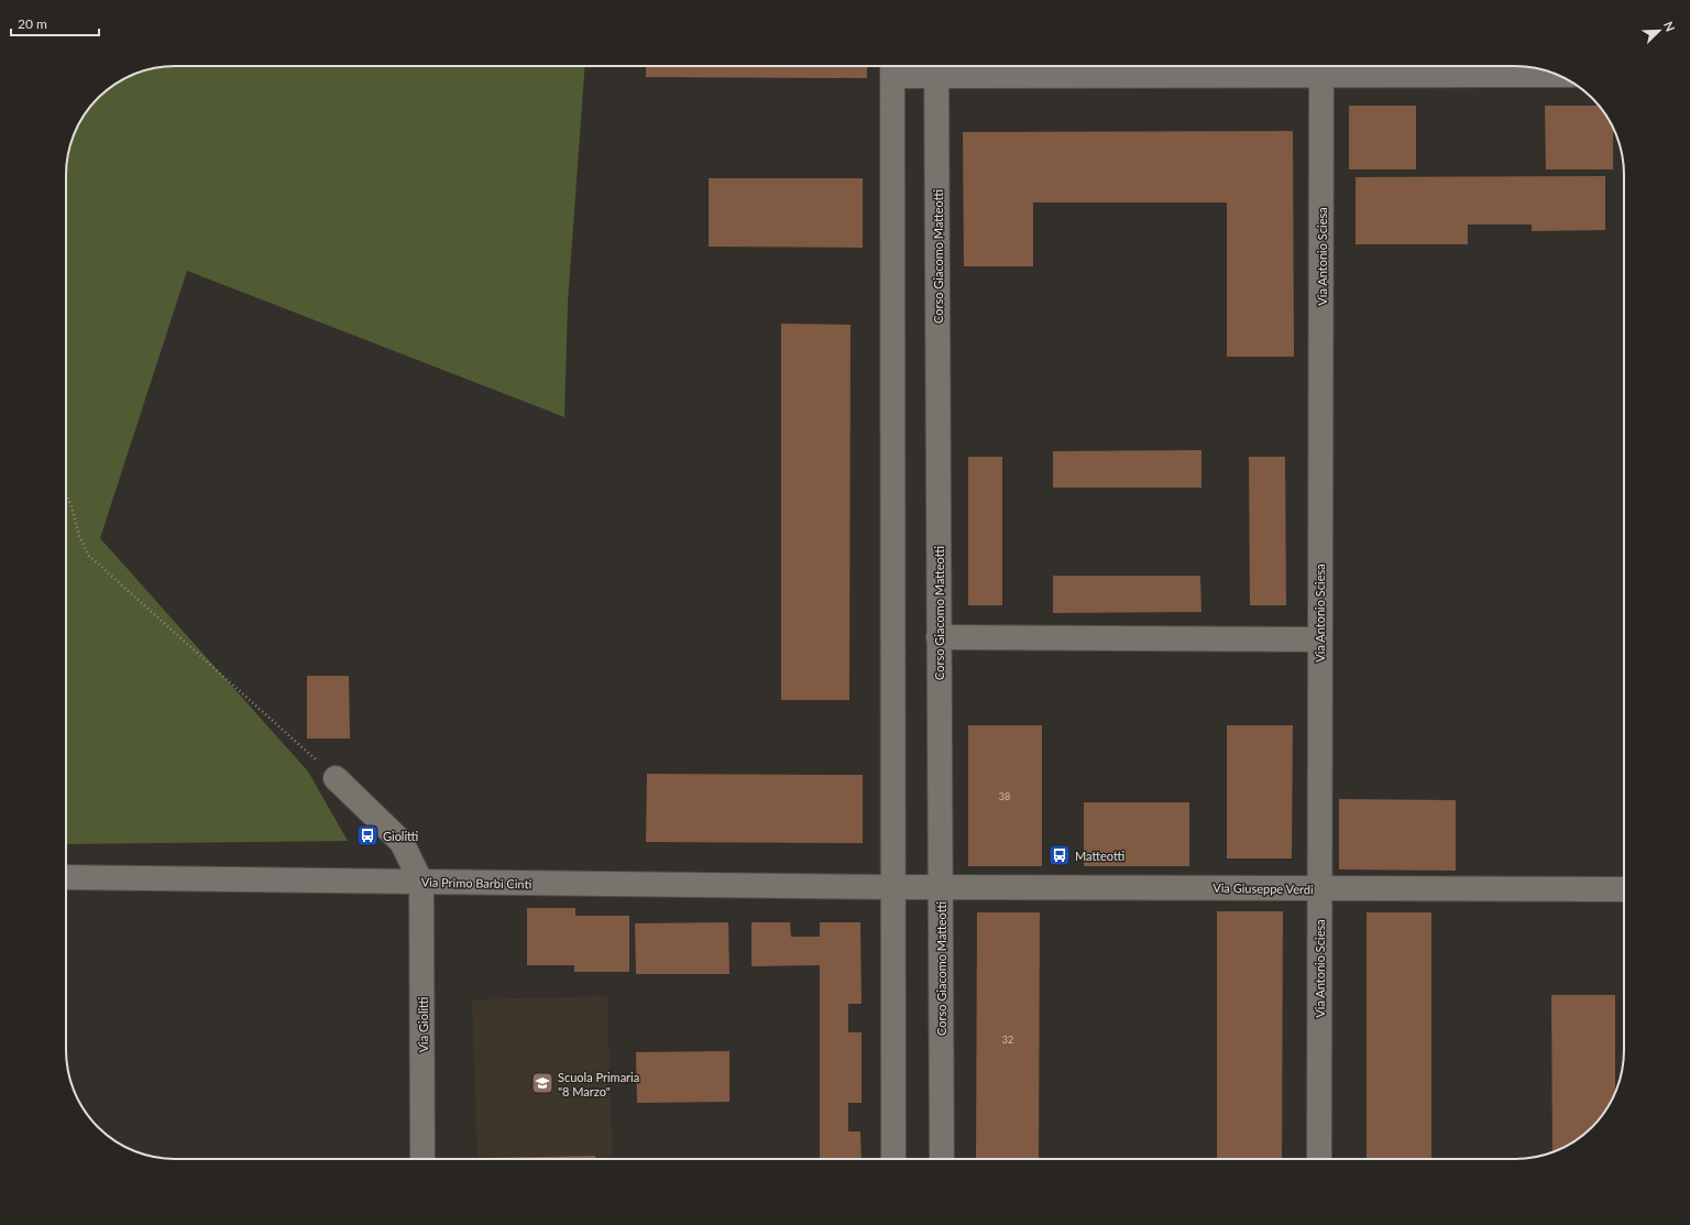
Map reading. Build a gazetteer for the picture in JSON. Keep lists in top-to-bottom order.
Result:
{
  "streets": {
    "street": [
      "Corso Giacomo Matteotti",
      "Via Antonio Sciesa",
      "Via Primo Barbi Cinti",
      "Via Giuseppe Verdi",
      "Via Giolitti"
    ]
  },
  "crossings": [
    ["Corso Giacomo Matteotti", "Via Giuseppe Verdi"],
    ["Via Antonio Sciesa", "Via Giuseppe Verdi"],
    ["Via Primo Barbi Cinti", "Via Giuseppe Verdi"],
    ["Via Primo Barbi Cinti", "Via Giolitti"]
  ],
  "places": {
    "bus stop": ["Giolitti", "Matteotti"],
    "school or university": ["Scuola Primaria \"8 Marzo\""]
  },
  "house_numbers": ["38", "32"],
  "scale_bar": "20 m",
  "north": "top right"
}
